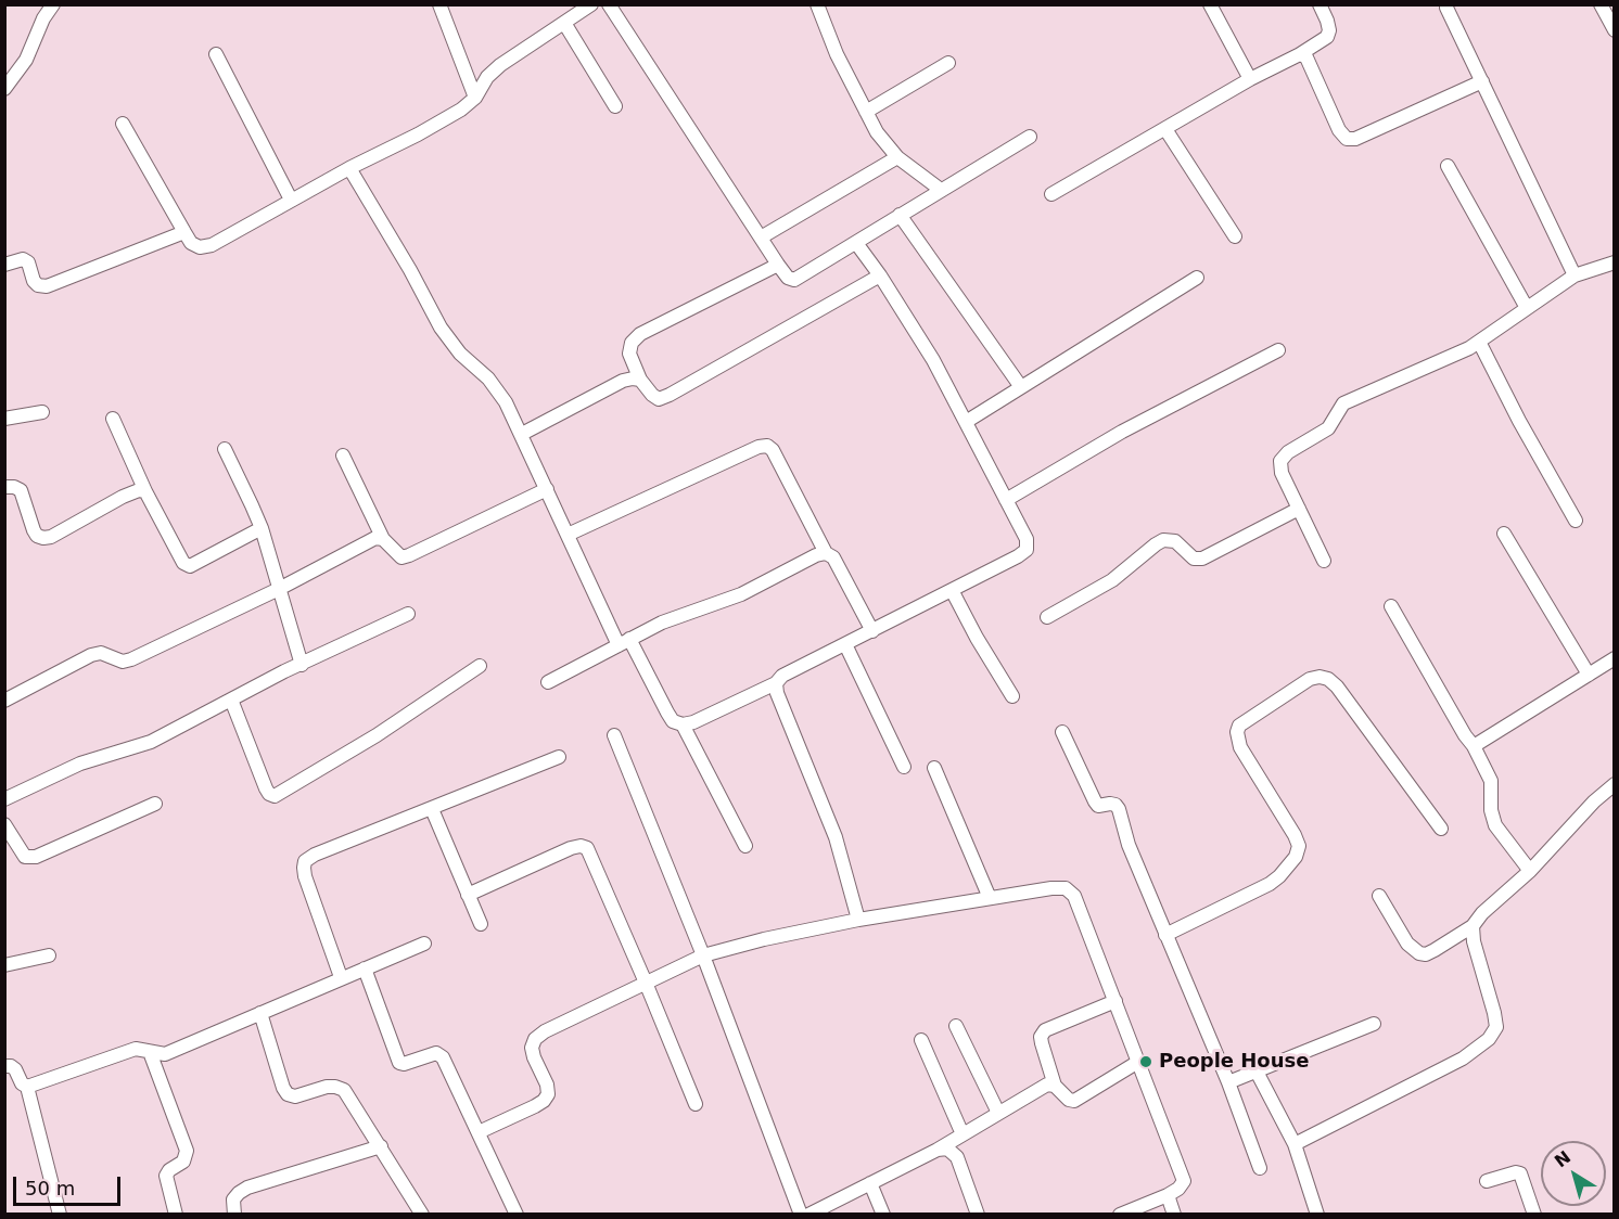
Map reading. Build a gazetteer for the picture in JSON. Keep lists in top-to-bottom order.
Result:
{
  "places": ["People House"],
  "scale_bar": "50 m",
  "north": "top left"
}
